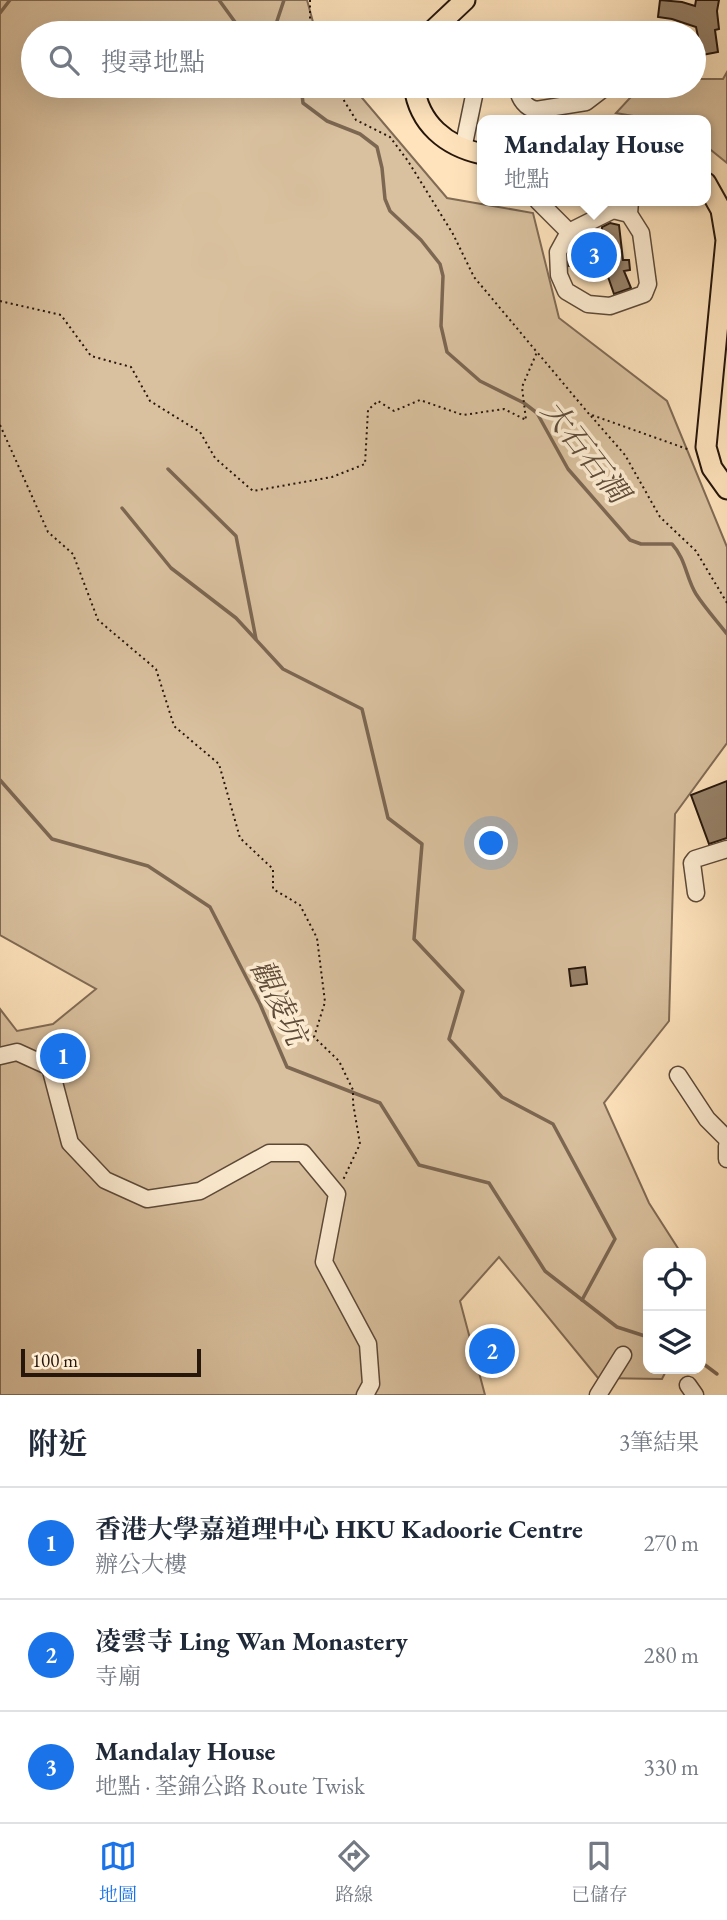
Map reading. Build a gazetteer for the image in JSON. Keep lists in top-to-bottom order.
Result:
{
  "water": ["大石石澗", "觀凌坑"],
  "scale_bar": "100 m",
  "page": {
    "search": "搜尋地點",
    "popup": ["Mandalay House", "地點"],
    "pins": ["3", "1", "2"],
    "scale": "100 m",
    "heading": ["附近", "3筆結果"],
    "list": [
      {
        "mark": "1",
        "name": "香港大學嘉道理中心 HKU Kadoorie Centre",
        "note": "辦公大樓",
        "value": "270 m"
      },
      {
        "mark": "2",
        "name": "凌雲寺 Ling Wan Monastery",
        "note": "寺廟",
        "value": "280 m"
      },
      {
        "mark": "3",
        "name": "Mandalay House",
        "note": "地點 · 荃錦公路 Route Twisk",
        "value": "330 m"
      }
    ],
    "nav": ["地圖", "路線", "已儲存"]
  }
}
